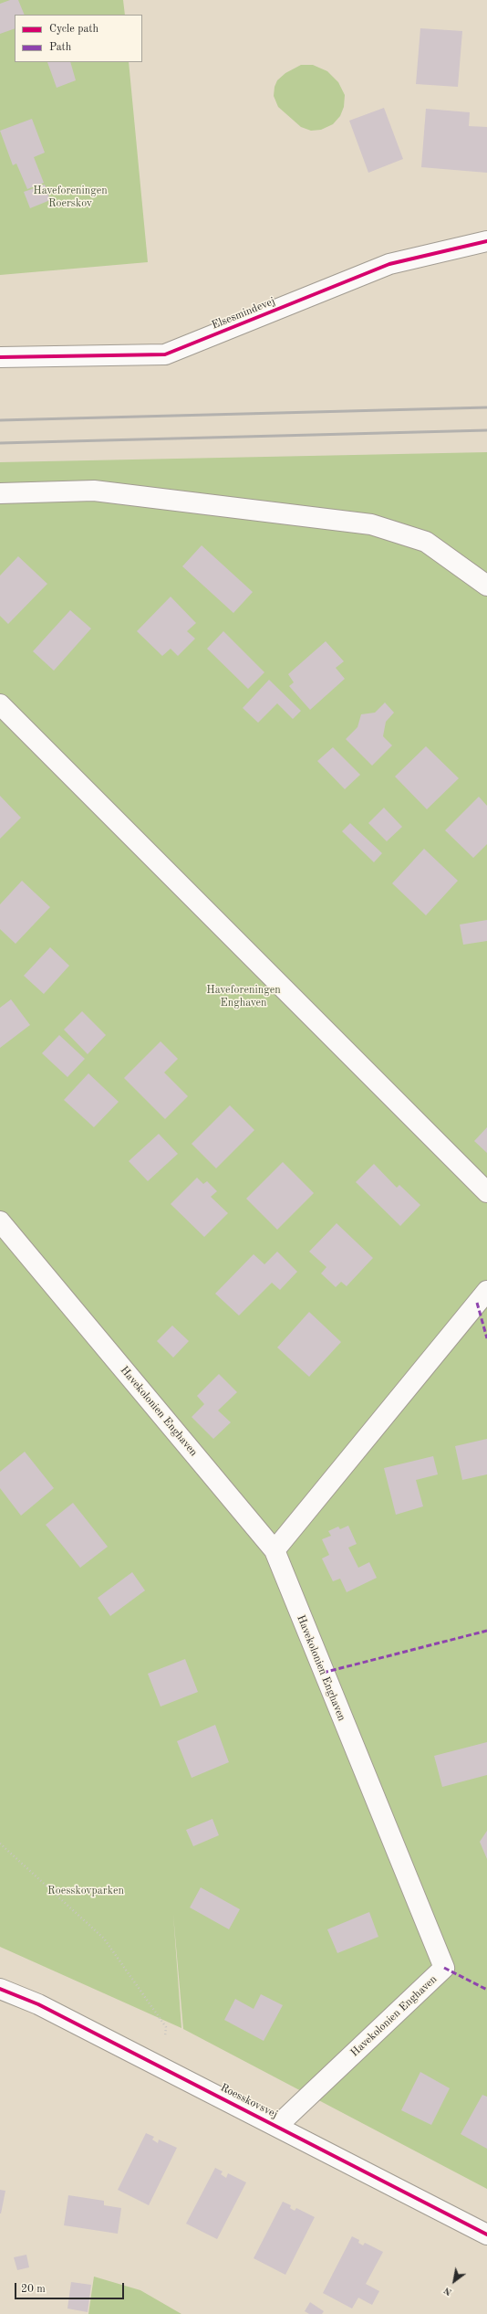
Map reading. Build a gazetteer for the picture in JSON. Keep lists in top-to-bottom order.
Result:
{
  "streets": {
    "street": ["Elsesmindevej", "Havekolonien Enghaven", "Roesskovsvej"]
  },
  "crossings": [
    ["Havekolonien Enghaven", "Roesskovsvej"]
  ],
  "parks": ["Haveforeningen Roerskov", "Haveforeningen Enghaven", "Roesskovparken"],
  "legend": ["Cycle path", "Path"],
  "scale_bar": "20 m",
  "north": "bottom left"
}
